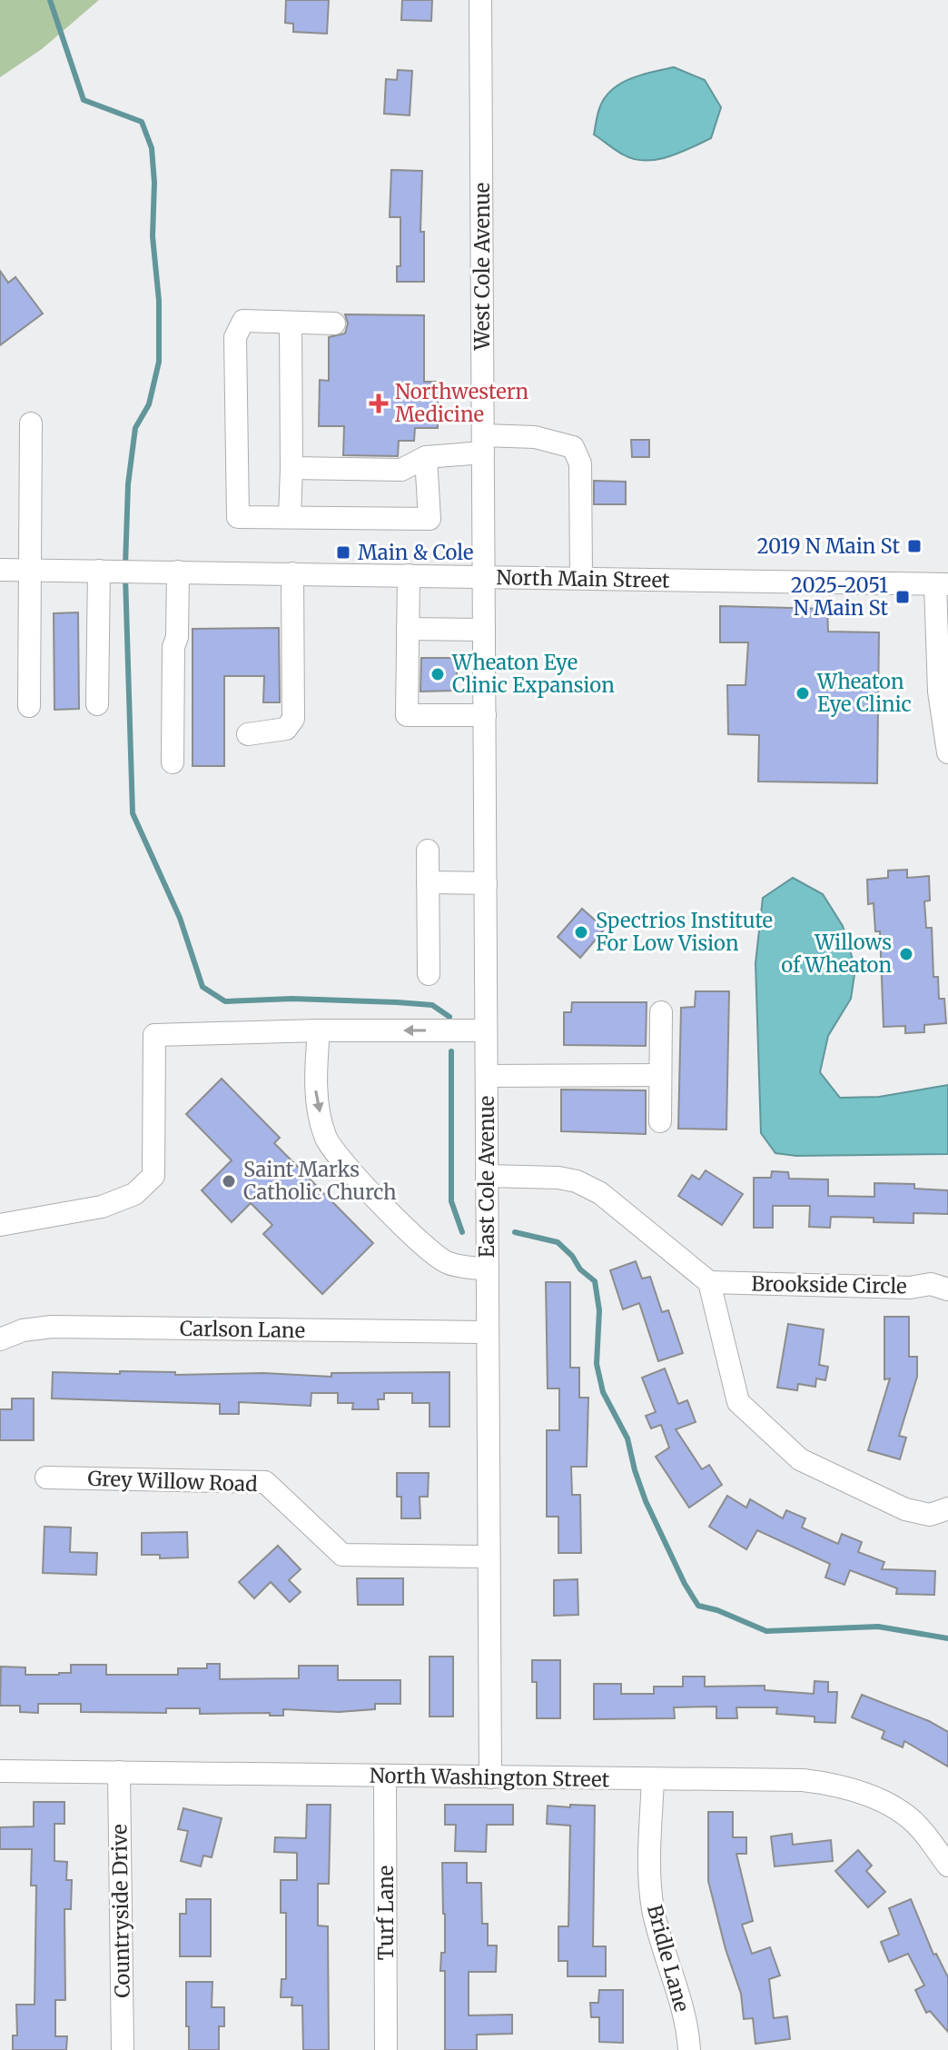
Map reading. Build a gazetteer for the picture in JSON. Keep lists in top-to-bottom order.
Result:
{
  "streets": {
    "street": [
      "West Cole Avenue",
      "North Main Street",
      "East Cole Avenue",
      "Brookside Circle",
      "Carlson Lane",
      "Grey Willow Road",
      "North Washington Street",
      "Countryside Drive",
      "Turf Lane",
      "Bridle Lane"
    ]
  },
  "crossings": [
    ["West Cole Avenue", "North Main Street"],
    ["West Cole Avenue", "East Cole Avenue"],
    ["North Main Street", "East Cole Avenue"],
    ["East Cole Avenue", "Carlson Lane"],
    ["East Cole Avenue", "Grey Willow Road"],
    ["East Cole Avenue", "North Washington Street"],
    ["North Washington Street", "Countryside Drive"],
    ["North Washington Street", "Turf Lane"],
    ["North Washington Street", "Bridle Lane"]
  ],
  "places": {
    "health": ["Northwestern Medicine"],
    "transit": ["2019 N Main St", "Main & Cole", "2025-2051 N Main St"],
    "other": [
      "Wheaton Eye Clinic Expansion",
      "Wheaton Eye Clinic",
      "Spectrios Institute For Low Vision",
      "Willows of Wheaton",
      "Saint Marks Catholic Church"
    ]
  }
}
